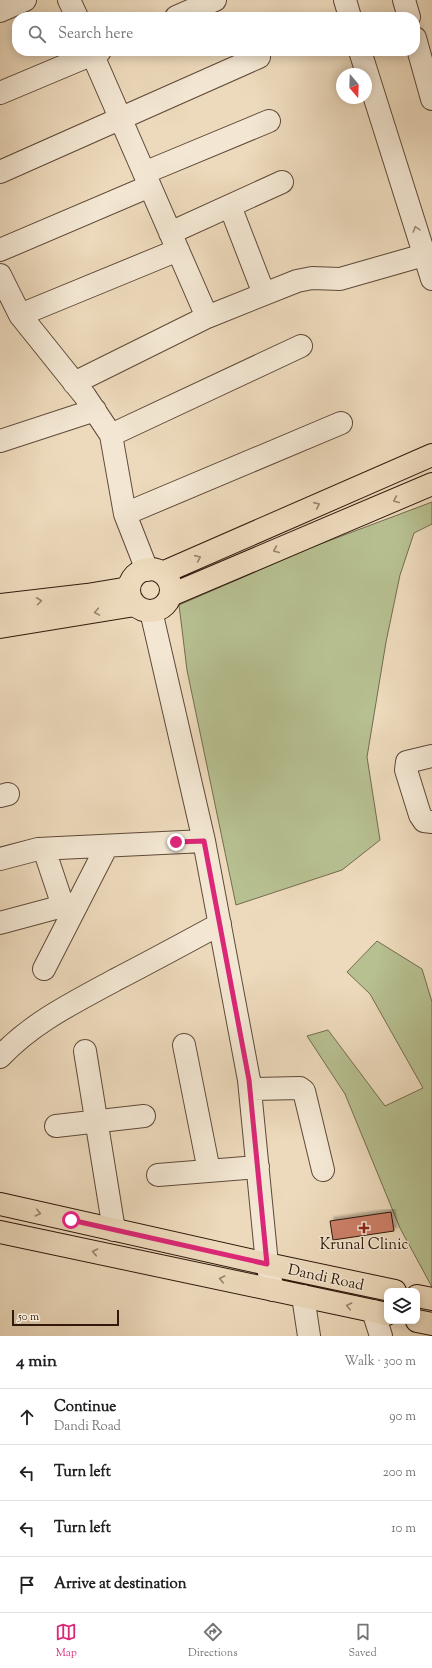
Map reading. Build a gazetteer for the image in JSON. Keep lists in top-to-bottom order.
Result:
{
  "streets": {
    "main road": ["Dandi Road"]
  },
  "places": {
    "health": ["Krunal Clinic"]
  },
  "scale_bar": "50 m",
  "north": "bottom",
  "page": {
    "search": "Search here",
    "scale": "50 m",
    "heading": ["4 min", "Walk · 300 m"],
    "list": [
      ["Continue", "Dandi Road", "90 m"],
      ["Turn left", "200 m"],
      ["Turn left", "10 m"],
      "Arrive at destination"
    ],
    "nav": ["Map", "Directions", "Saved"]
  }
}
